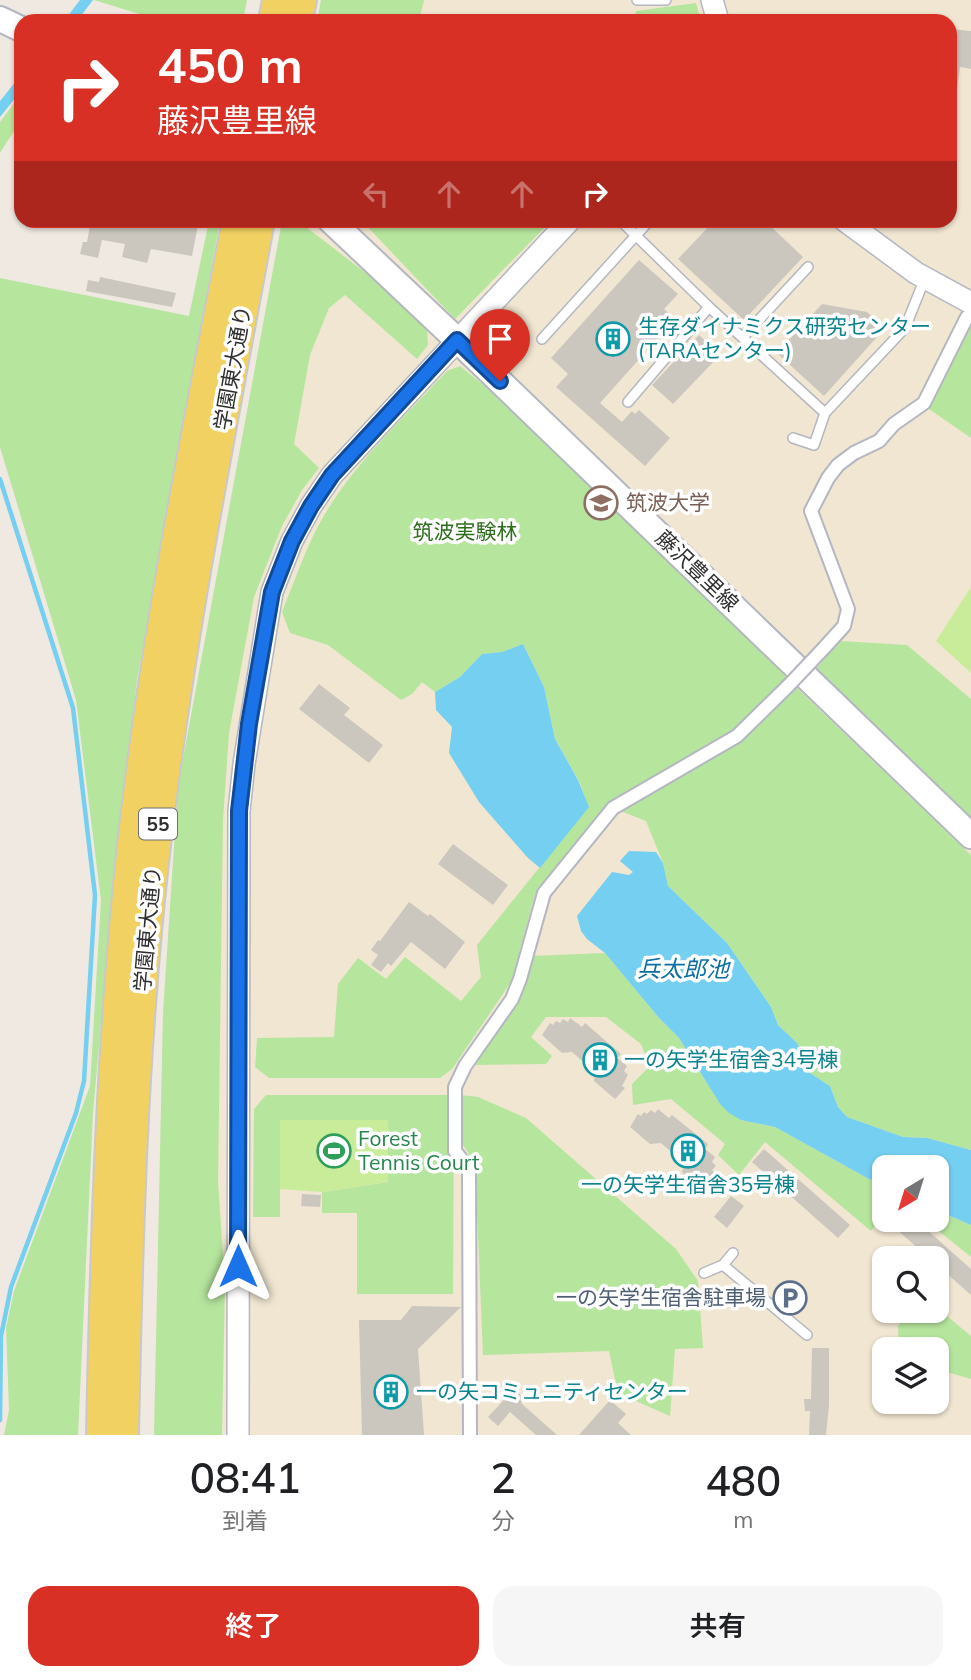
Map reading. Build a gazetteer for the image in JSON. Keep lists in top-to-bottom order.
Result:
{
  "streets": {
    "main road": ["学園東大通り", "藤沢豊里線", "55"]
  },
  "water": ["兵太郎池"],
  "parks": ["筑波実験林"],
  "places": {
    "building": [
      "生存ダイナミクス研究センター (TARAセンター)",
      "一の矢学生宿舎34号棟",
      "一の矢学生宿舎35号棟",
      "一の矢コミュニティセンター"
    ],
    "school or university": ["筑波大学"],
    "sports": ["Forest Tennis Court"],
    "parking": ["一の矢学生宿舎駐車場"]
  },
  "north": "bottom left",
  "page": {
    "turn": ["450 m", "藤沢豊里線"],
    "eta": [
      "08:41",
      "到着",
      "2",
      "分",
      "480",
      "m"
    ],
    "buttons": ["終了", "共有"]
  }
}
